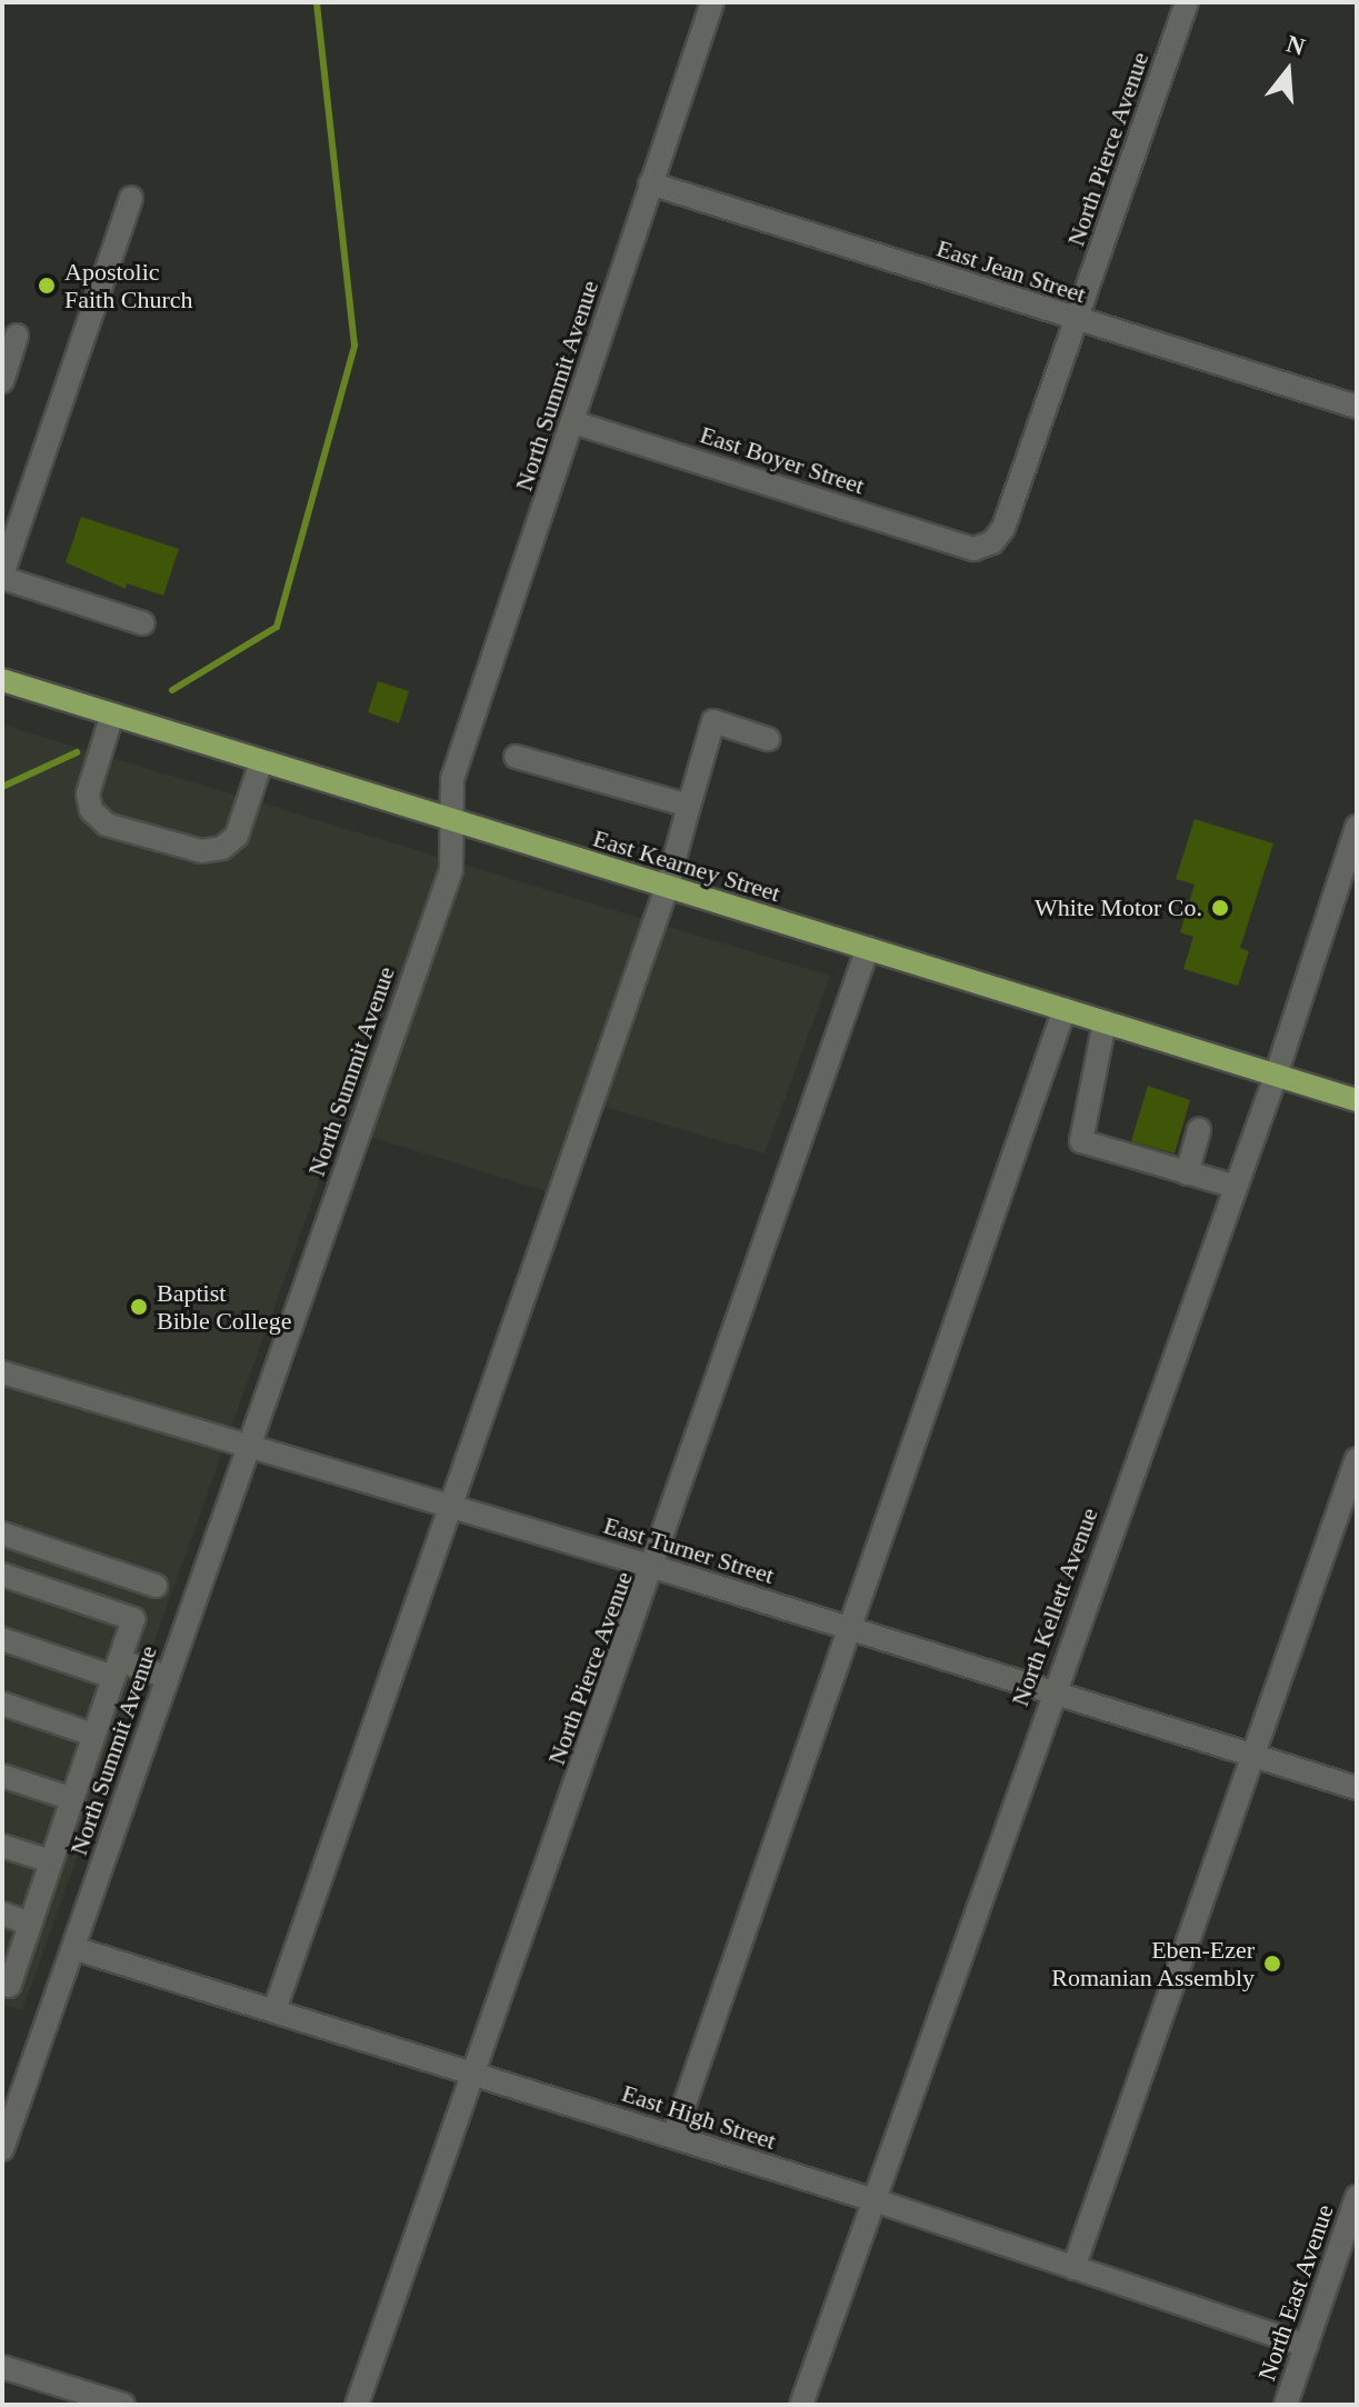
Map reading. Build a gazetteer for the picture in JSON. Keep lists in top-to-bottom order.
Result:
{
  "streets": {
    "main road": ["East Kearney Street"],
    "street": [
      "North Pierce Avenue",
      "East Jean Street",
      "North Summit Avenue",
      "East Boyer Street",
      "East Turner Street",
      "North Kellett Avenue",
      "East High Street",
      "North East Avenue"
    ]
  },
  "crossings": [
    ["North Pierce Avenue", "East Jean Street"],
    ["North Pierce Avenue", "East Boyer Street"],
    ["North Pierce Avenue", "East Kearney Street"],
    ["North Pierce Avenue", "East Turner Street"],
    ["North Pierce Avenue", "East High Street"],
    ["East Jean Street", "North Summit Avenue"],
    ["North Summit Avenue", "East Boyer Street"],
    ["North Summit Avenue", "East Kearney Street"],
    ["North Summit Avenue", "East Turner Street"],
    ["North Summit Avenue", "East High Street"],
    ["East Kearney Street", "North Kellett Avenue"],
    ["East Turner Street", "North Kellett Avenue"],
    ["North Kellett Avenue", "East High Street"],
    ["East High Street", "North East Avenue"]
  ],
  "places": [
    "Apostolic Faith Church",
    "White Motor Co.",
    "Baptist Bible College",
    "Eben-Ezer Romanian Assembly"
  ],
  "north": "top"
}
